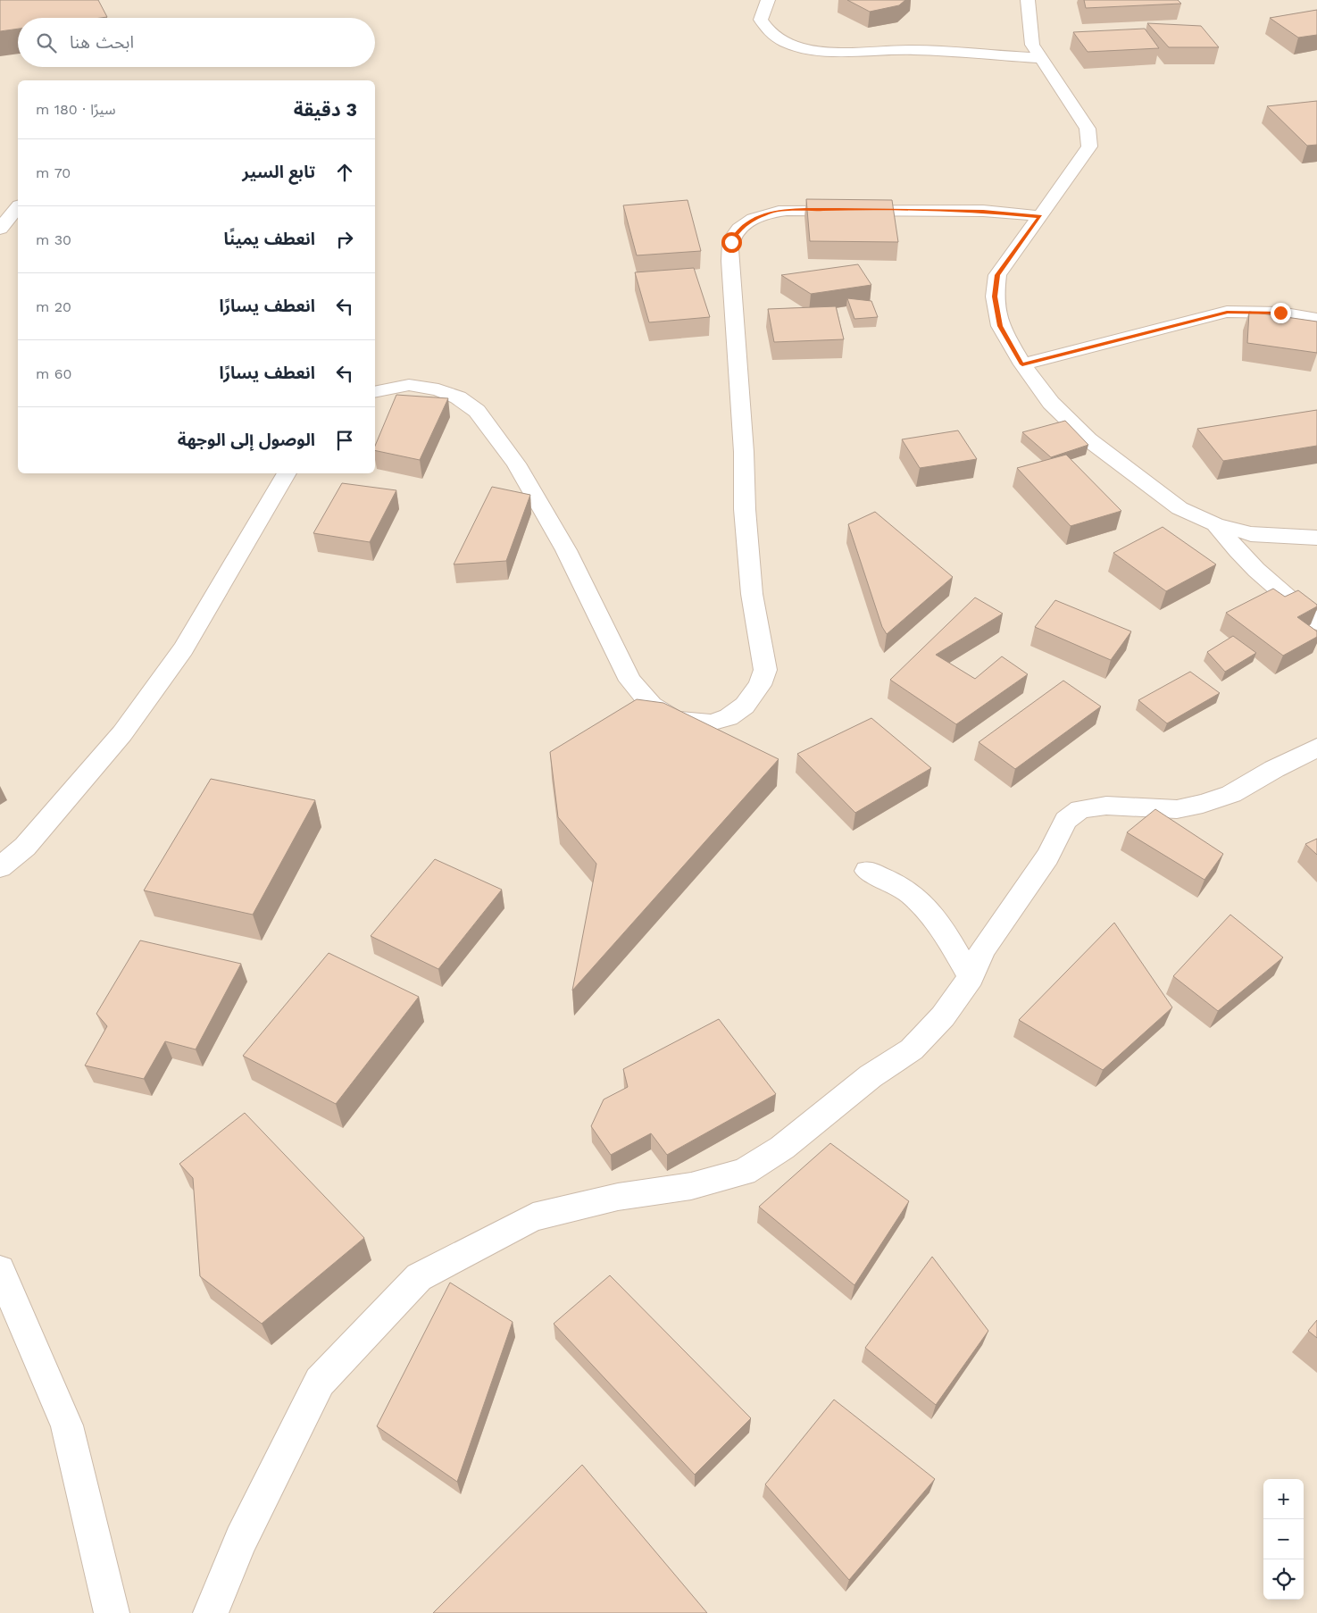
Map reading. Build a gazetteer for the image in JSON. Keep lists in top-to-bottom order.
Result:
{
  "page": {
    "search": "ابحث هنا",
    "heading": ["3 دقيقة", "سيرًا · 180 m"],
    "list": [
      ["تابع السير", "70 m"],
      ["انعطف يمينًا", "30 m"],
      ["انعطف يسارًا", "20 m"],
      ["انعطف يسارًا", "60 m"],
      "الوصول إلى الوجهة"
    ],
    "map_buttons": ["+", "−"]
  }
}
